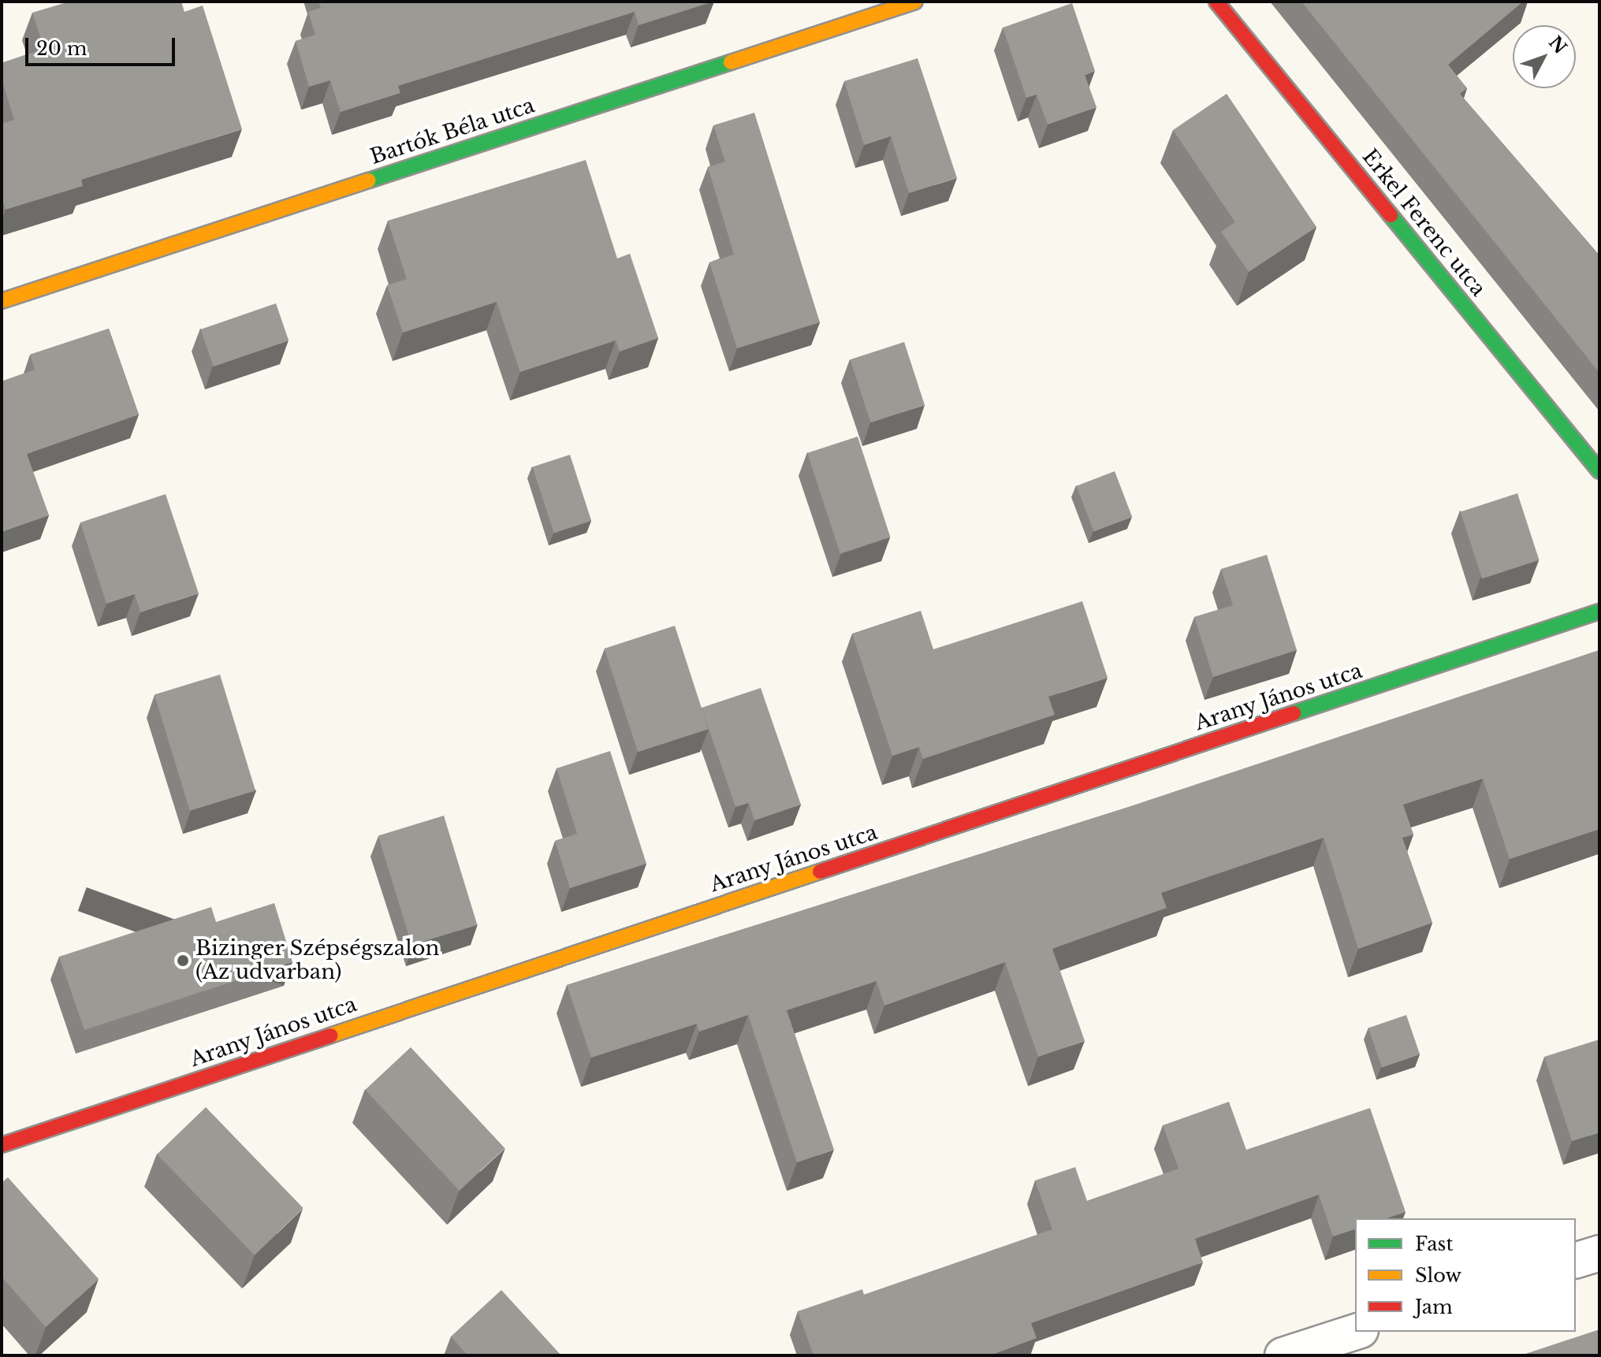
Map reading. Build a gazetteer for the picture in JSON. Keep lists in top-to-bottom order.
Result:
{
  "streets": {
    "street": ["Bartók Béla utca", "Erkel Ferenc utca", "Arany János utca"]
  },
  "places": ["Bizinger Szépségszalon (Az udvarban)"],
  "legend": ["Fast", "Slow", "Jam"],
  "scale_bar": "20 m",
  "north": "top right"
}
